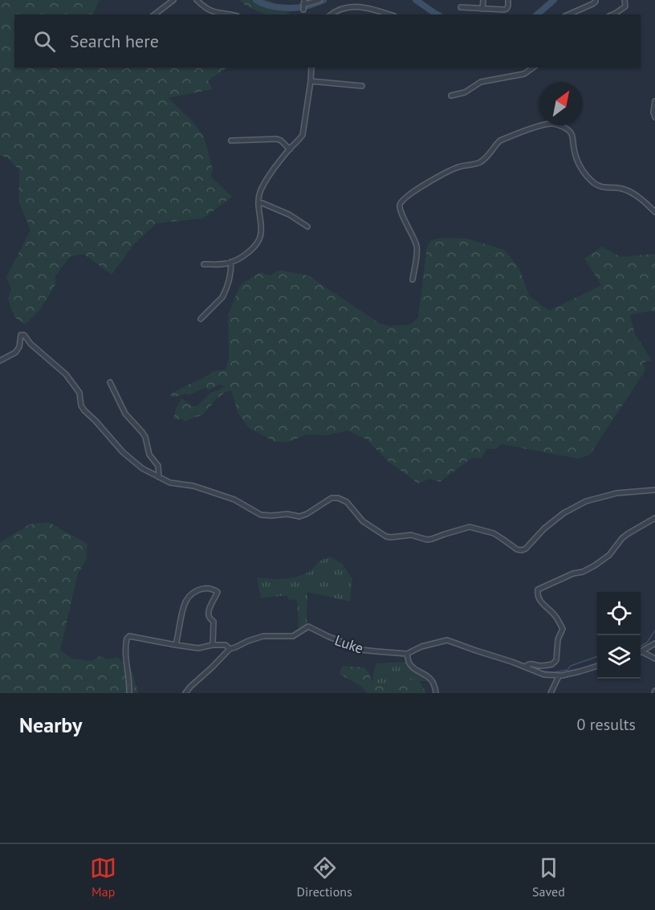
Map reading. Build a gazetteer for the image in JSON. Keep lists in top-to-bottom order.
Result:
{
  "streets": {
    "street": ["Luke"]
  },
  "north": "top right",
  "page": {
    "search": "Search here",
    "heading": ["Nearby", "0 results"],
    "nav": ["Map", "Directions", "Saved"]
  }
}
